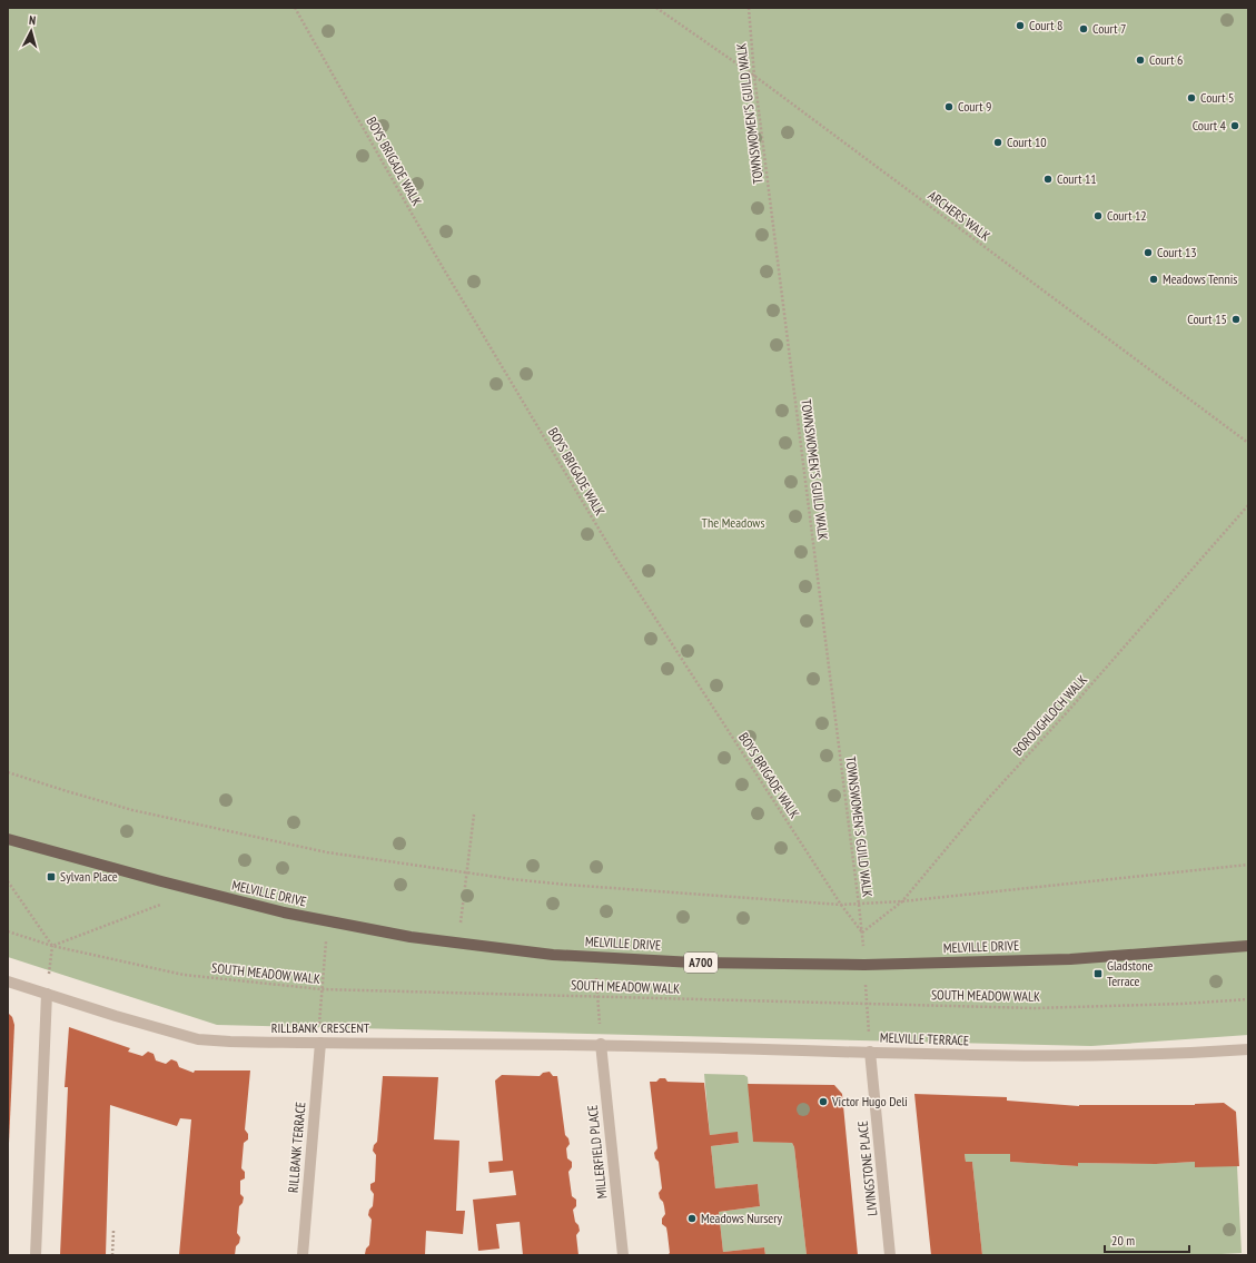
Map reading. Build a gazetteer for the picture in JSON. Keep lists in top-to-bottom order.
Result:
{
  "streets": {
    "main road": ["MELVILLE DRIVE", "A700"],
    "street": [
      "RILLBANK CRESCENT",
      "MELVILLE TERRACE",
      "RILLBANK TERRACE",
      "MILLERFIELD PLACE",
      "LIVINGSTONE PLACE"
    ],
    "path": [
      "TOWNSWOMEN'S GUILD WALK",
      "BOYS BRIGADE WALK",
      "ARCHERS WALK",
      "BOROUGHLOCH WALK",
      "SOUTH MEADOW WALK"
    ]
  },
  "crossings": [
    ["TOWNSWOMEN'S GUILD WALK", "BOYS BRIGADE WALK"],
    ["TOWNSWOMEN'S GUILD WALK", "ARCHERS WALK"],
    ["TOWNSWOMEN'S GUILD WALK", "BOROUGHLOCH WALK"],
    ["TOWNSWOMEN'S GUILD WALK", "MELVILLE DRIVE"],
    ["TOWNSWOMEN'S GUILD WALK", "SOUTH MEADOW WALK"],
    ["TOWNSWOMEN'S GUILD WALK", "MELVILLE TERRACE"],
    ["TOWNSWOMEN'S GUILD WALK", "LIVINGSTONE PLACE"],
    ["BOYS BRIGADE WALK", "BOROUGHLOCH WALK"],
    ["RILLBANK CRESCENT", "MELVILLE TERRACE"],
    ["RILLBANK CRESCENT", "RILLBANK TERRACE"],
    ["RILLBANK CRESCENT", "MILLERFIELD PLACE"],
    ["MELVILLE TERRACE", "MILLERFIELD PLACE"],
    ["MELVILLE TERRACE", "LIVINGSTONE PLACE"]
  ],
  "parks": ["The Meadows"],
  "places": {
    "other": [
      "Court 8",
      "Court 7",
      "Court 6",
      "Court 5",
      "Court 9",
      "Court 4",
      "Court 10",
      "Court 11",
      "Court 12",
      "Court 13",
      "Meadows Tennis",
      "Court 15",
      "Victor Hugo Deli",
      "Meadows Nursery"
    ],
    "transit": ["Sylvan Place", "Gladstone Terrace"]
  },
  "scale_bar": "20 m",
  "north": "top"
}
